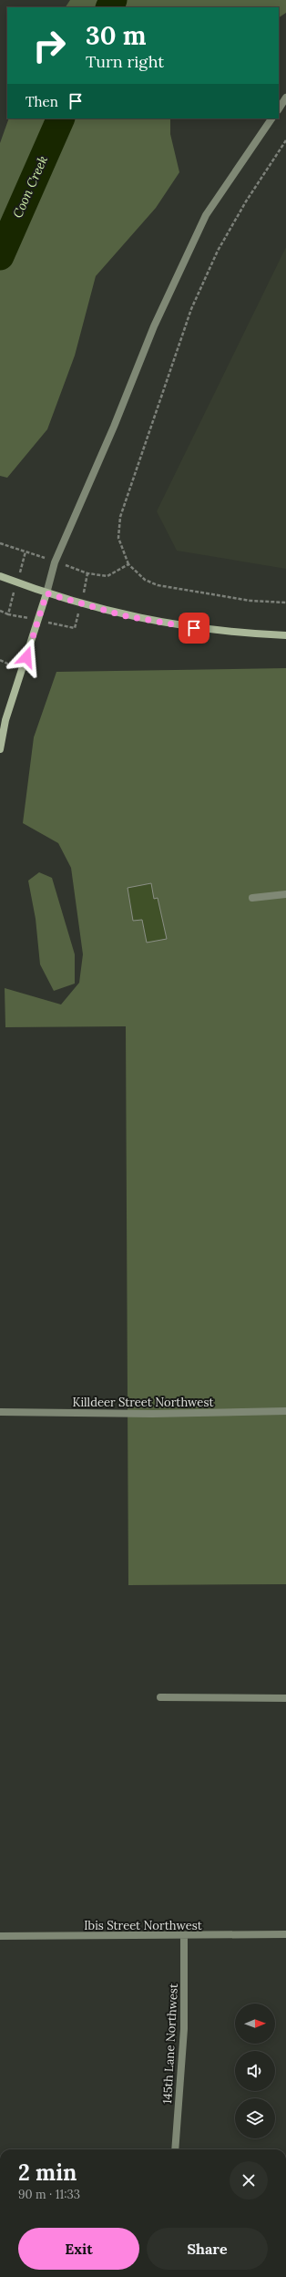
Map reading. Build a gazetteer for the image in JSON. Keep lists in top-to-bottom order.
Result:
{
  "streets": {
    "street": ["Killdeer Street Northwest", "Ibis Street Northwest", "145th Lane Northwest"]
  },
  "crossings": [
    ["Ibis Street Northwest", "145th Lane Northwest"]
  ],
  "water": ["Coon Creek"],
  "north": "right",
  "page": {
    "turn": ["30 m", "Turn right"],
    "then": "Then",
    "heading": ["2 min", "90 m · 11:33"],
    "buttons": ["Exit", "Share"]
  }
}
